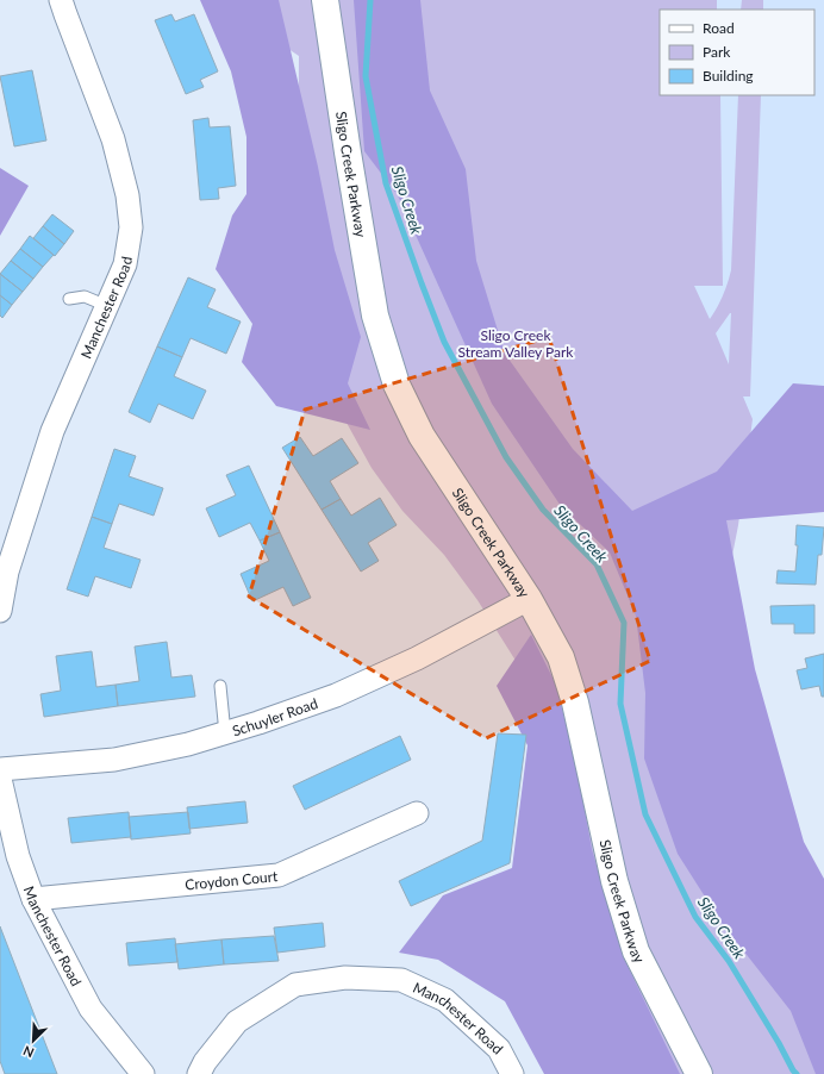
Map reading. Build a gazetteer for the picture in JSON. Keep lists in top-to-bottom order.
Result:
{
  "streets": {
    "street": [
      "Sligo Creek Parkway",
      "Manchester Road",
      "Schuyler Road",
      "Croydon Court"
    ]
  },
  "crossings": [
    ["Sligo Creek Parkway", "Schuyler Road"],
    ["Manchester Road", "Croydon Court"]
  ],
  "water": ["Sligo Creek"],
  "parks": ["Sligo Creek Stream Valley Park"],
  "legend": ["Road", "Park", "Building"],
  "north": "bottom left"
}
